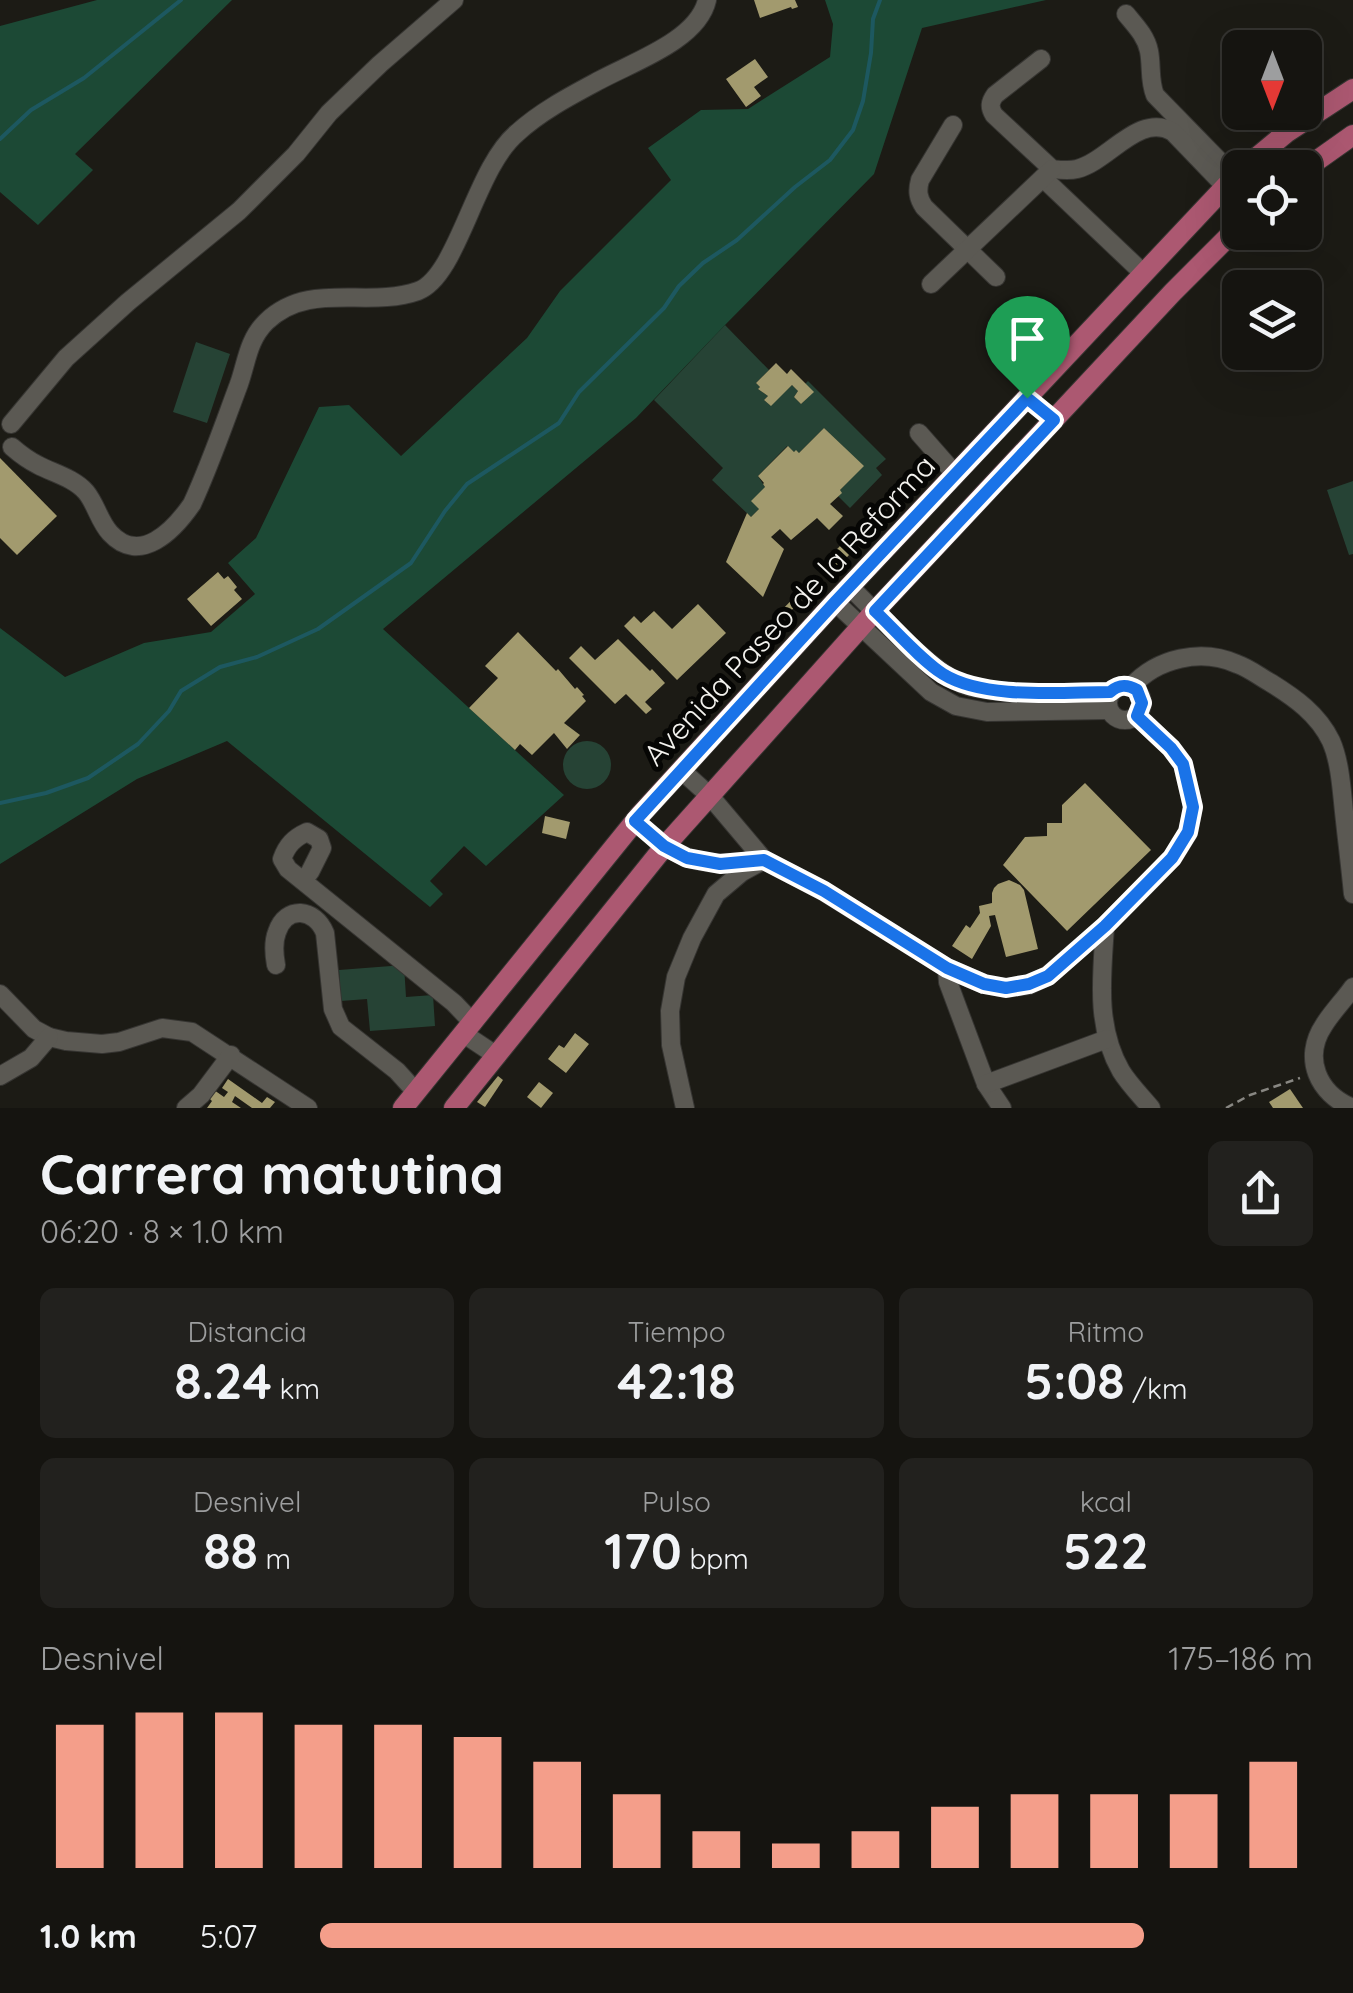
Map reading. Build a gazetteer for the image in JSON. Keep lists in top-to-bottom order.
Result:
{
  "streets": {
    "main road": ["Avenida Paseo de la Reforma"]
  },
  "north": "bottom",
  "page": {
    "heading": ["Carrera matutina", "06:20 · 8 × 1.0 km"],
    "stats": [
      ["Distancia", "8.24 km"],
      ["Tiempo", "42:18"],
      ["Ritmo", "5:08 /km"],
      ["Desnivel", "88 m"],
      ["Pulso", "170 bpm"],
      ["kcal", "522"]
    ],
    "chart": ["Desnivel", "175–186 m"],
    "list": [
      {
        "name": "1.0 km",
        "note": "5:07"
      }
    ]
  }
}
